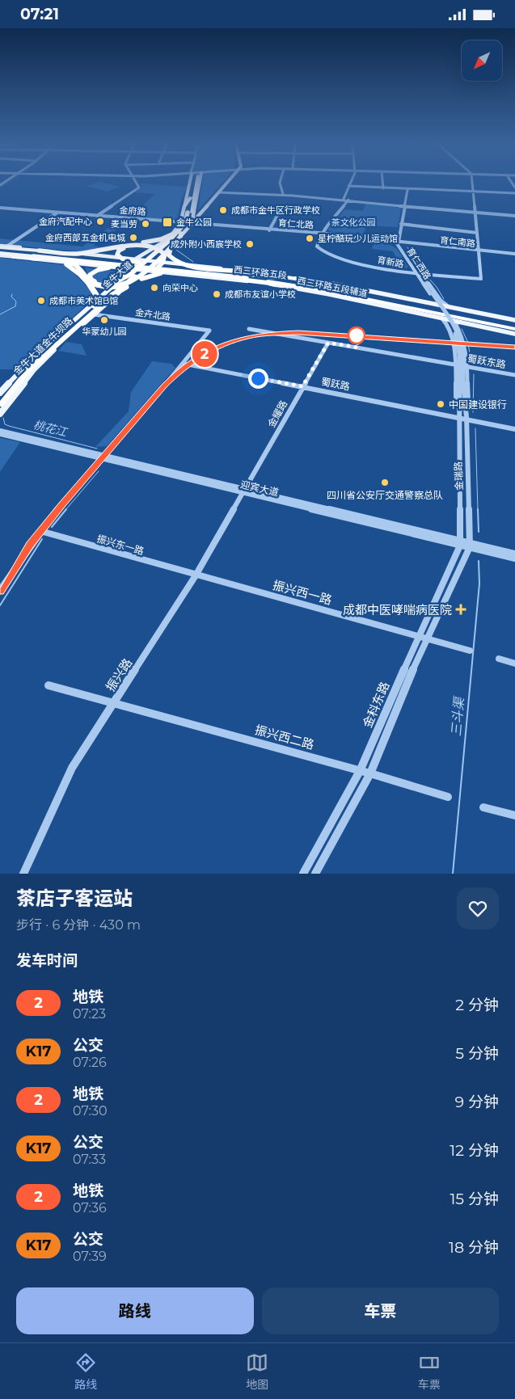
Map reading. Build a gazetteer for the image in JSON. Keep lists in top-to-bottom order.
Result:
{
  "streets": {
    "highway": ["西三环路五段", "金牛大道", "金牛大道金牛坝路"],
    "main road": ["金府路", "西三环路五段辅道"],
    "street": [
      "育新路",
      "育仁西路",
      "金卉北路",
      "蜀跃东路",
      "蜀跃路",
      "金耀路",
      "金瑞路",
      "迎宾大道",
      "振兴东一路",
      "振兴西一路",
      "振兴路",
      "金科东路",
      "振兴西二路"
    ]
  },
  "crossings": [
    ["育新路", "育仁西路"],
    ["育仁西路", "金瑞路"],
    ["西三环路五段", "西三环路五段辅道"],
    ["金牛大道", "西三环路五段辅道"],
    ["金牛大道", "金牛大道金牛坝路"],
    ["西三环路五段辅道", "金瑞路"],
    ["金卉北路", "蜀跃路"],
    ["蜀跃东路", "金耀路"],
    ["蜀跃东路", "金瑞路"],
    ["蜀跃路", "金耀路"],
    ["蜀跃路", "金瑞路"],
    ["金耀路", "迎宾大道"],
    ["金耀路", "振兴路"],
    ["金瑞路", "迎宾大道"],
    ["金瑞路", "金科东路"],
    ["迎宾大道", "振兴路"],
    ["迎宾大道", "金科东路"],
    ["振兴东一路", "振兴西一路"],
    ["振兴东一路", "振兴路"],
    ["振兴西一路", "振兴路"],
    ["振兴西一路", "金科东路"],
    ["振兴路", "振兴西二路"],
    ["金科东路", "振兴西二路"]
  ],
  "water": ["桃花江", "三斗渠"],
  "parks": ["茶文化公园"],
  "places": {
    "other": [
      "成都市金牛区行政学校",
      "金府汽配中心",
      "麦当劳",
      "金府西部五金机电城",
      "星柠酷玩少儿运动馆",
      "成外附小西宸学校",
      "向荣中心",
      "成都市友谊小学校",
      "成都市美术馆B馆",
      "华蒙幼儿园",
      "中国建设银行",
      "四川省公安厅交通警察总队"
    ],
    "transit": ["金牛公园"],
    "health": ["成都中医哮喘病医院"]
  },
  "lines": ["metro line 2"],
  "north": "bottom left",
  "page": {
    "status": "07:21",
    "on_map": "2",
    "heading": [
      ["茶店子客运站", "步行 · 6 分钟 · 430 m"],
      "发车时间"
    ],
    "list": [
      {
        "mark": "2",
        "name": "地铁",
        "note": "07:23",
        "value": "2 分钟"
      },
      {
        "mark": "K17",
        "name": "公交",
        "note": "07:26",
        "value": "5 分钟"
      },
      {
        "mark": "2",
        "name": "地铁",
        "note": "07:30",
        "value": "9 分钟"
      },
      {
        "mark": "K17",
        "name": "公交",
        "note": "07:33",
        "value": "12 分钟"
      },
      {
        "mark": "2",
        "name": "地铁",
        "note": "07:36",
        "value": "15 分钟"
      },
      {
        "mark": "K17",
        "name": "公交",
        "note": "07:39",
        "value": "18 分钟"
      }
    ],
    "buttons": ["路线", "车票"],
    "tabs": ["路线", "地图", "车票"]
  }
}
